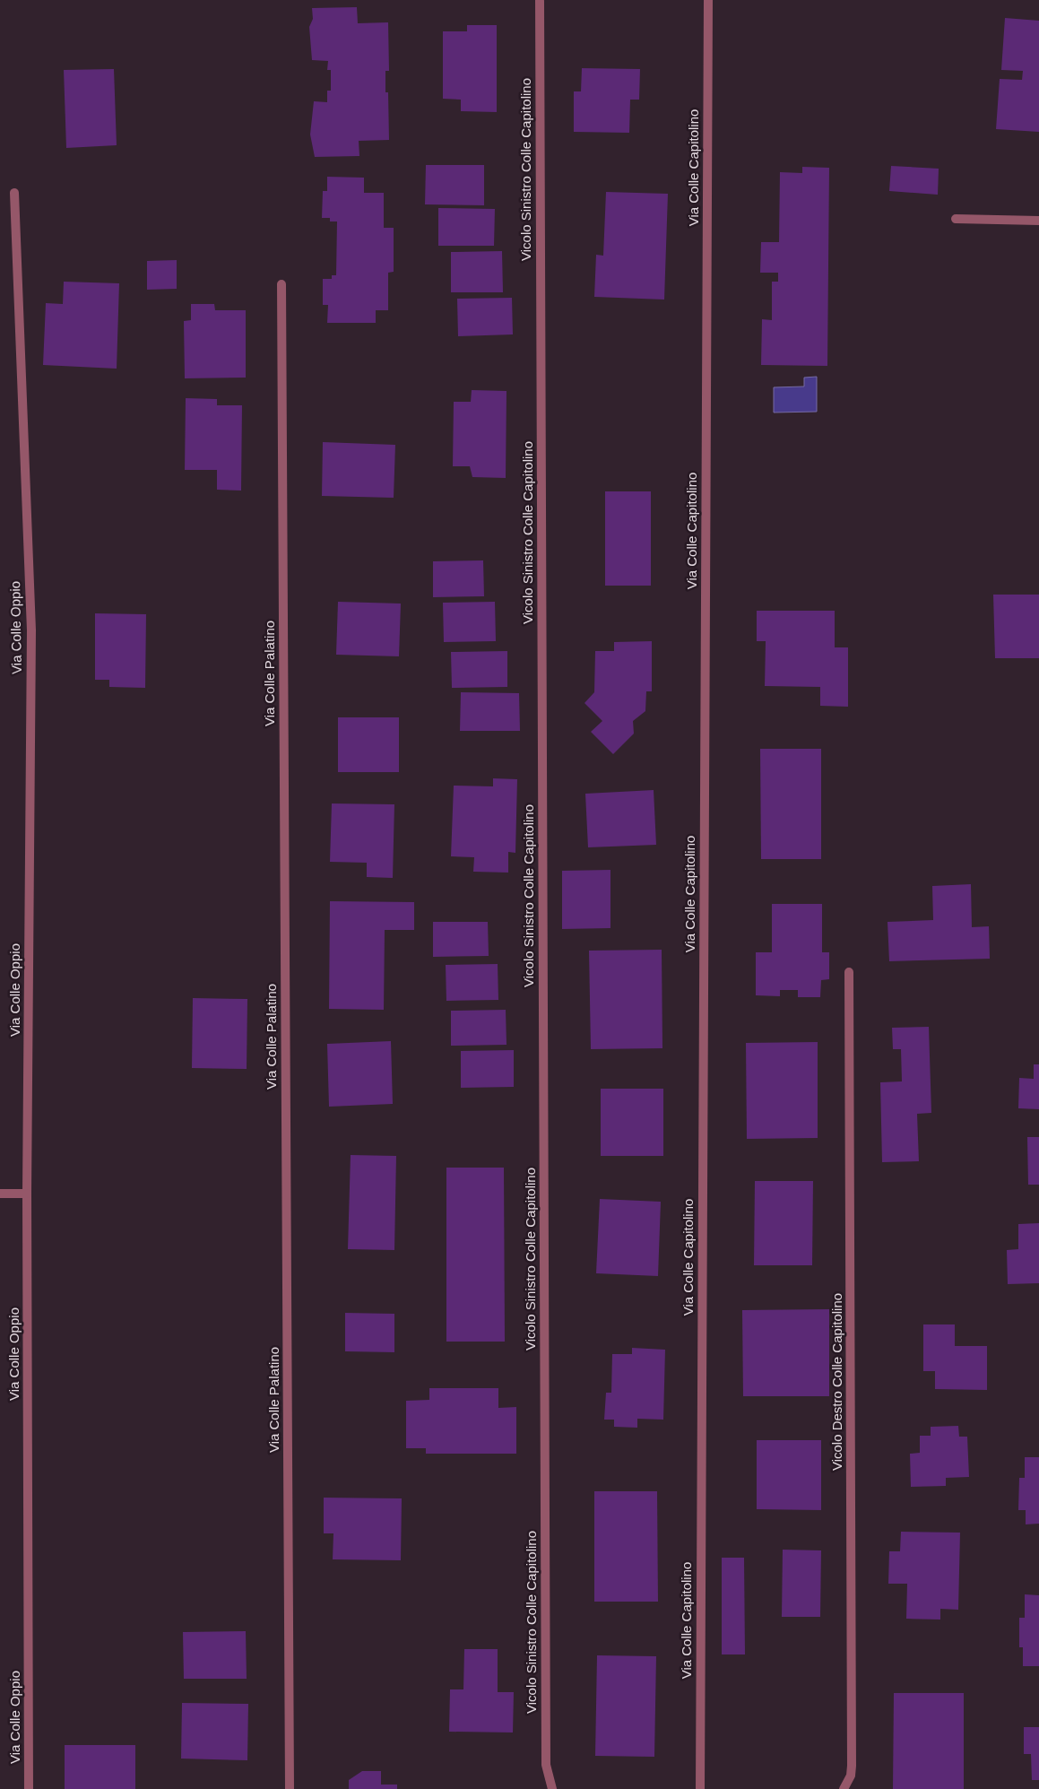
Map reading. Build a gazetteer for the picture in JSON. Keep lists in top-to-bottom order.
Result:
{
  "streets": {
    "street": [
      "Via Colle Capitolino",
      "Vicolo Sinistro Colle Capitolino",
      "Via Colle Oppio",
      "Via Colle Palatino",
      "Vicolo Destro Colle Capitolino"
    ]
  }
}
